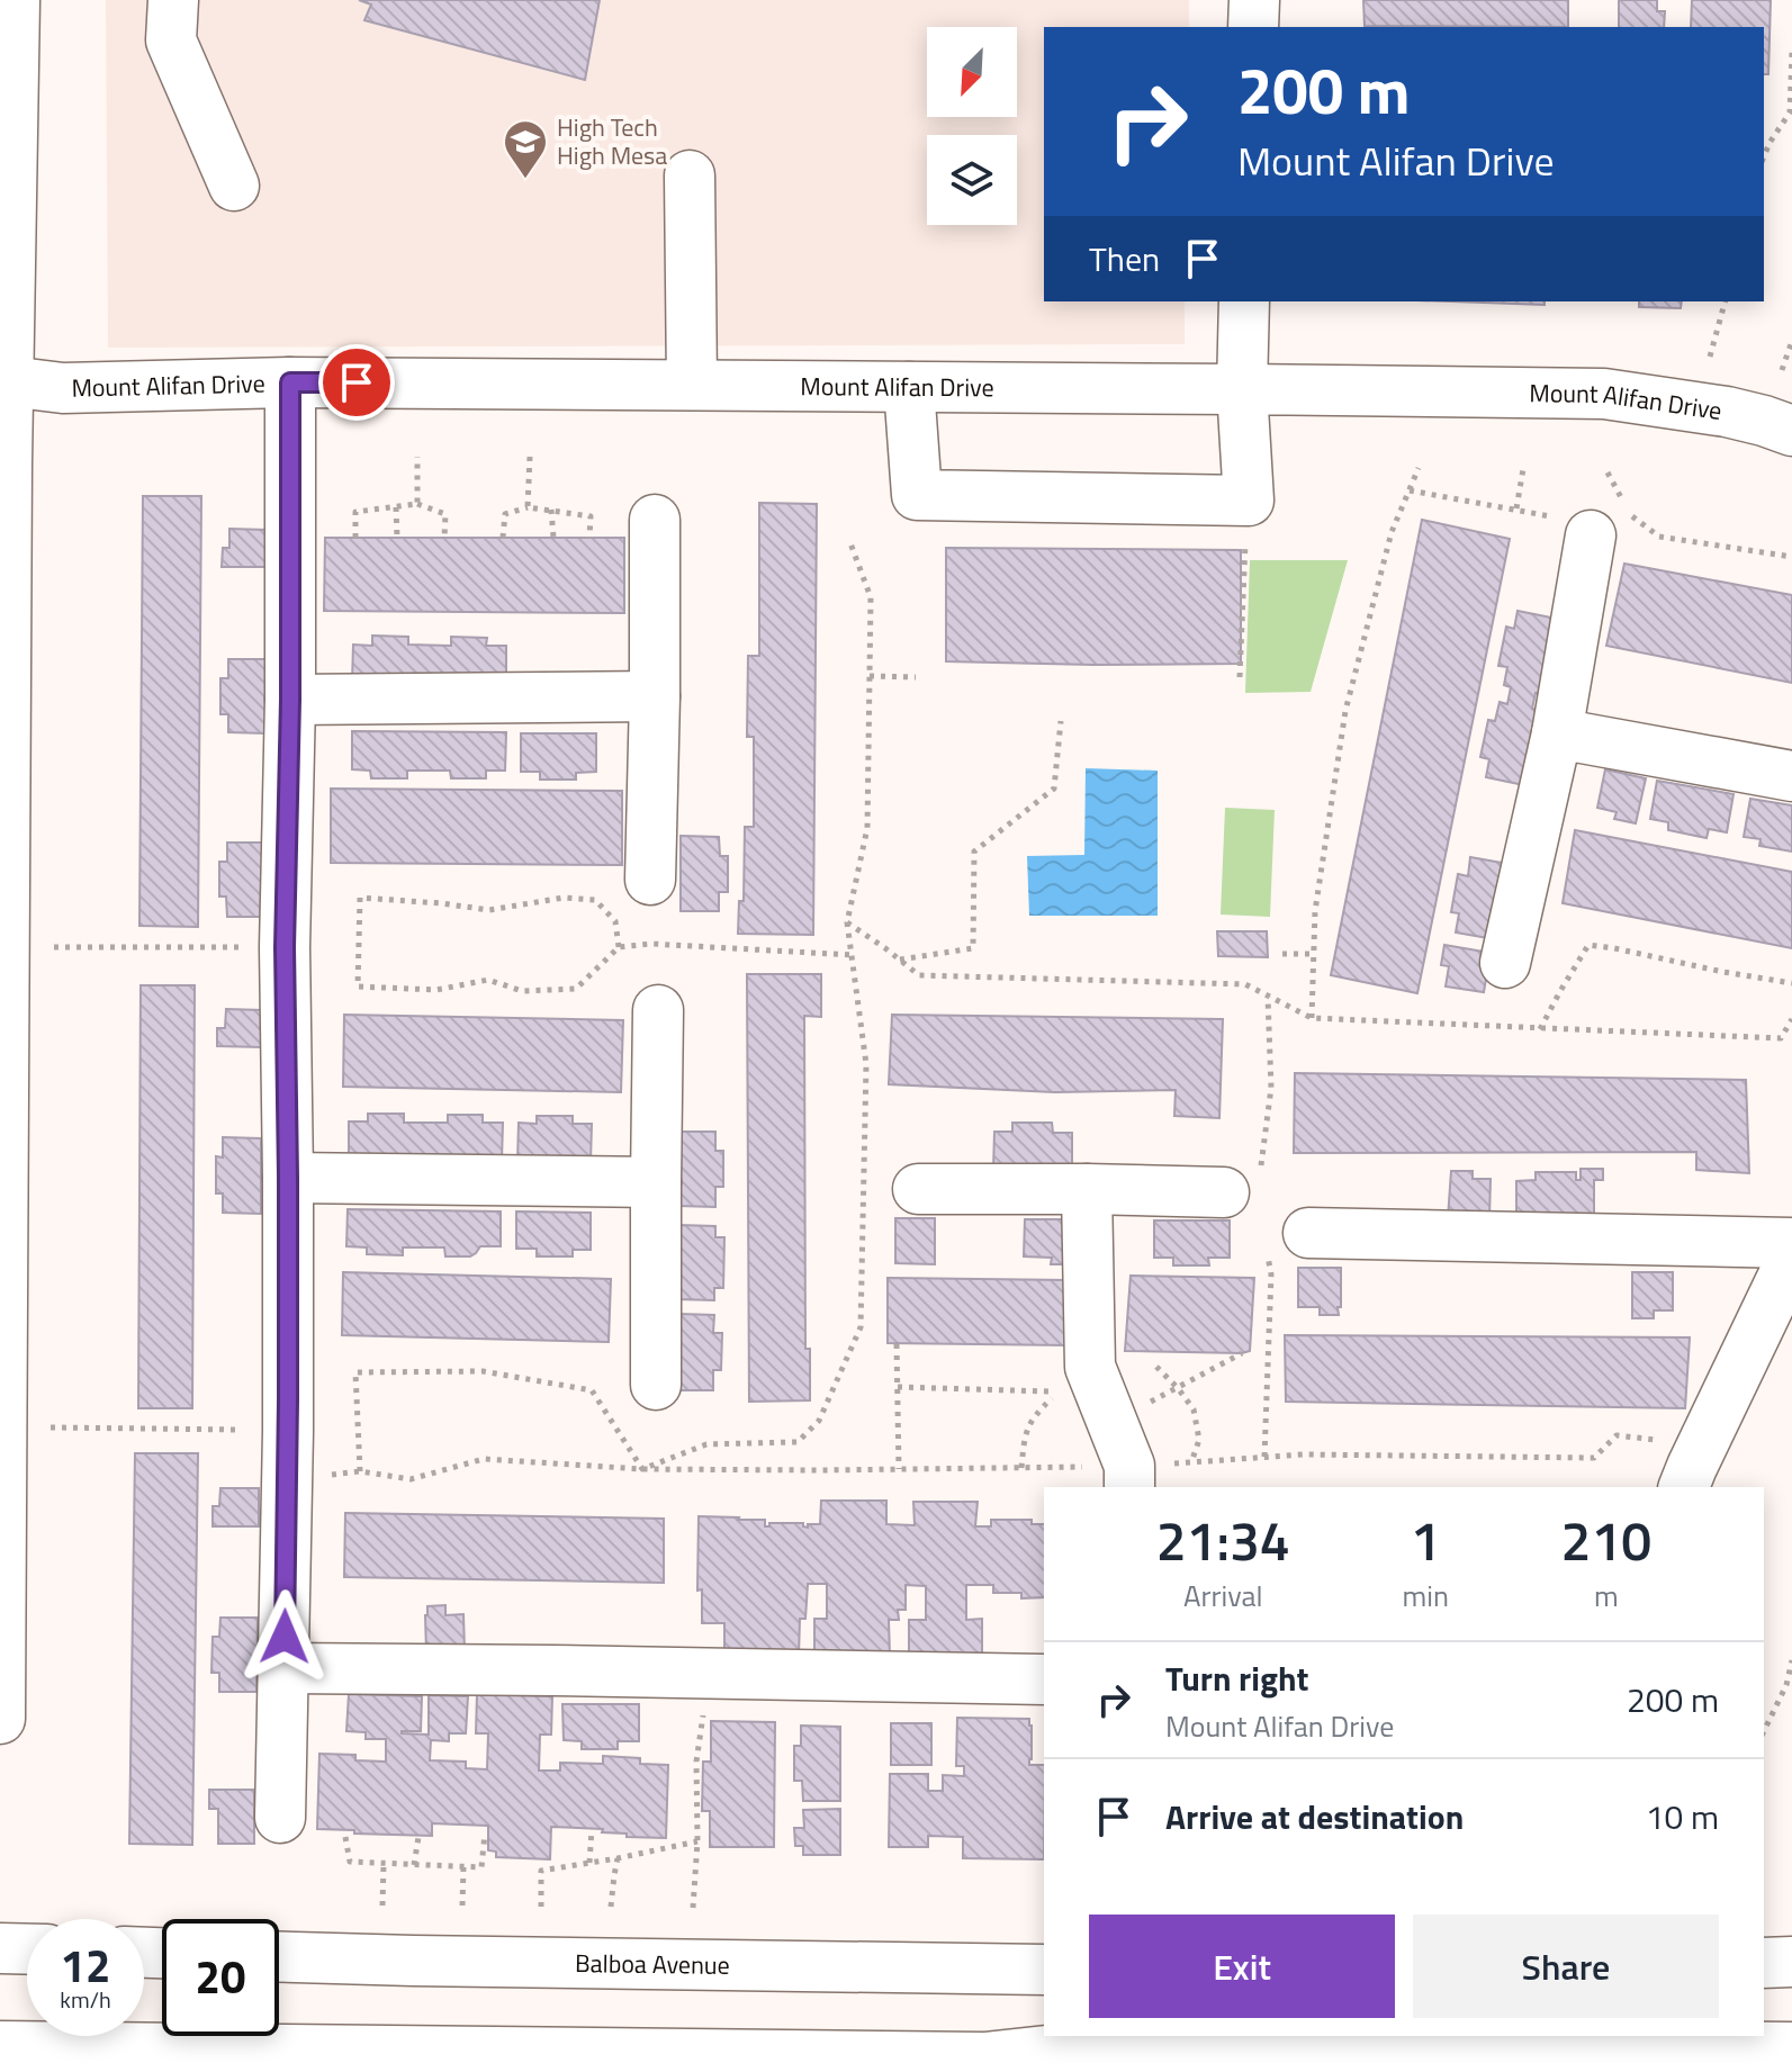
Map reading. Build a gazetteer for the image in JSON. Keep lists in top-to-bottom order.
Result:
{
  "streets": {
    "main road": ["Mount Alifan Drive", "Balboa Avenue"]
  },
  "places": {
    "school or university": ["High Tech High Mesa"]
  },
  "north": "bottom left",
  "page": {
    "turn": ["200 m", "Mount Alifan Drive"],
    "then": "Then",
    "eta": [
      "21:34",
      "Arrival",
      "1",
      "min",
      "210",
      "m"
    ],
    "list": [
      {
        "name": "Turn right",
        "note": "Mount Alifan Drive",
        "value": "200 m"
      },
      {
        "name": "Arrive at destination",
        "value": "10 m"
      }
    ],
    "buttons": ["Exit", "Share"],
    "speed": "12 km/h",
    "limit": "20"
  }
}
